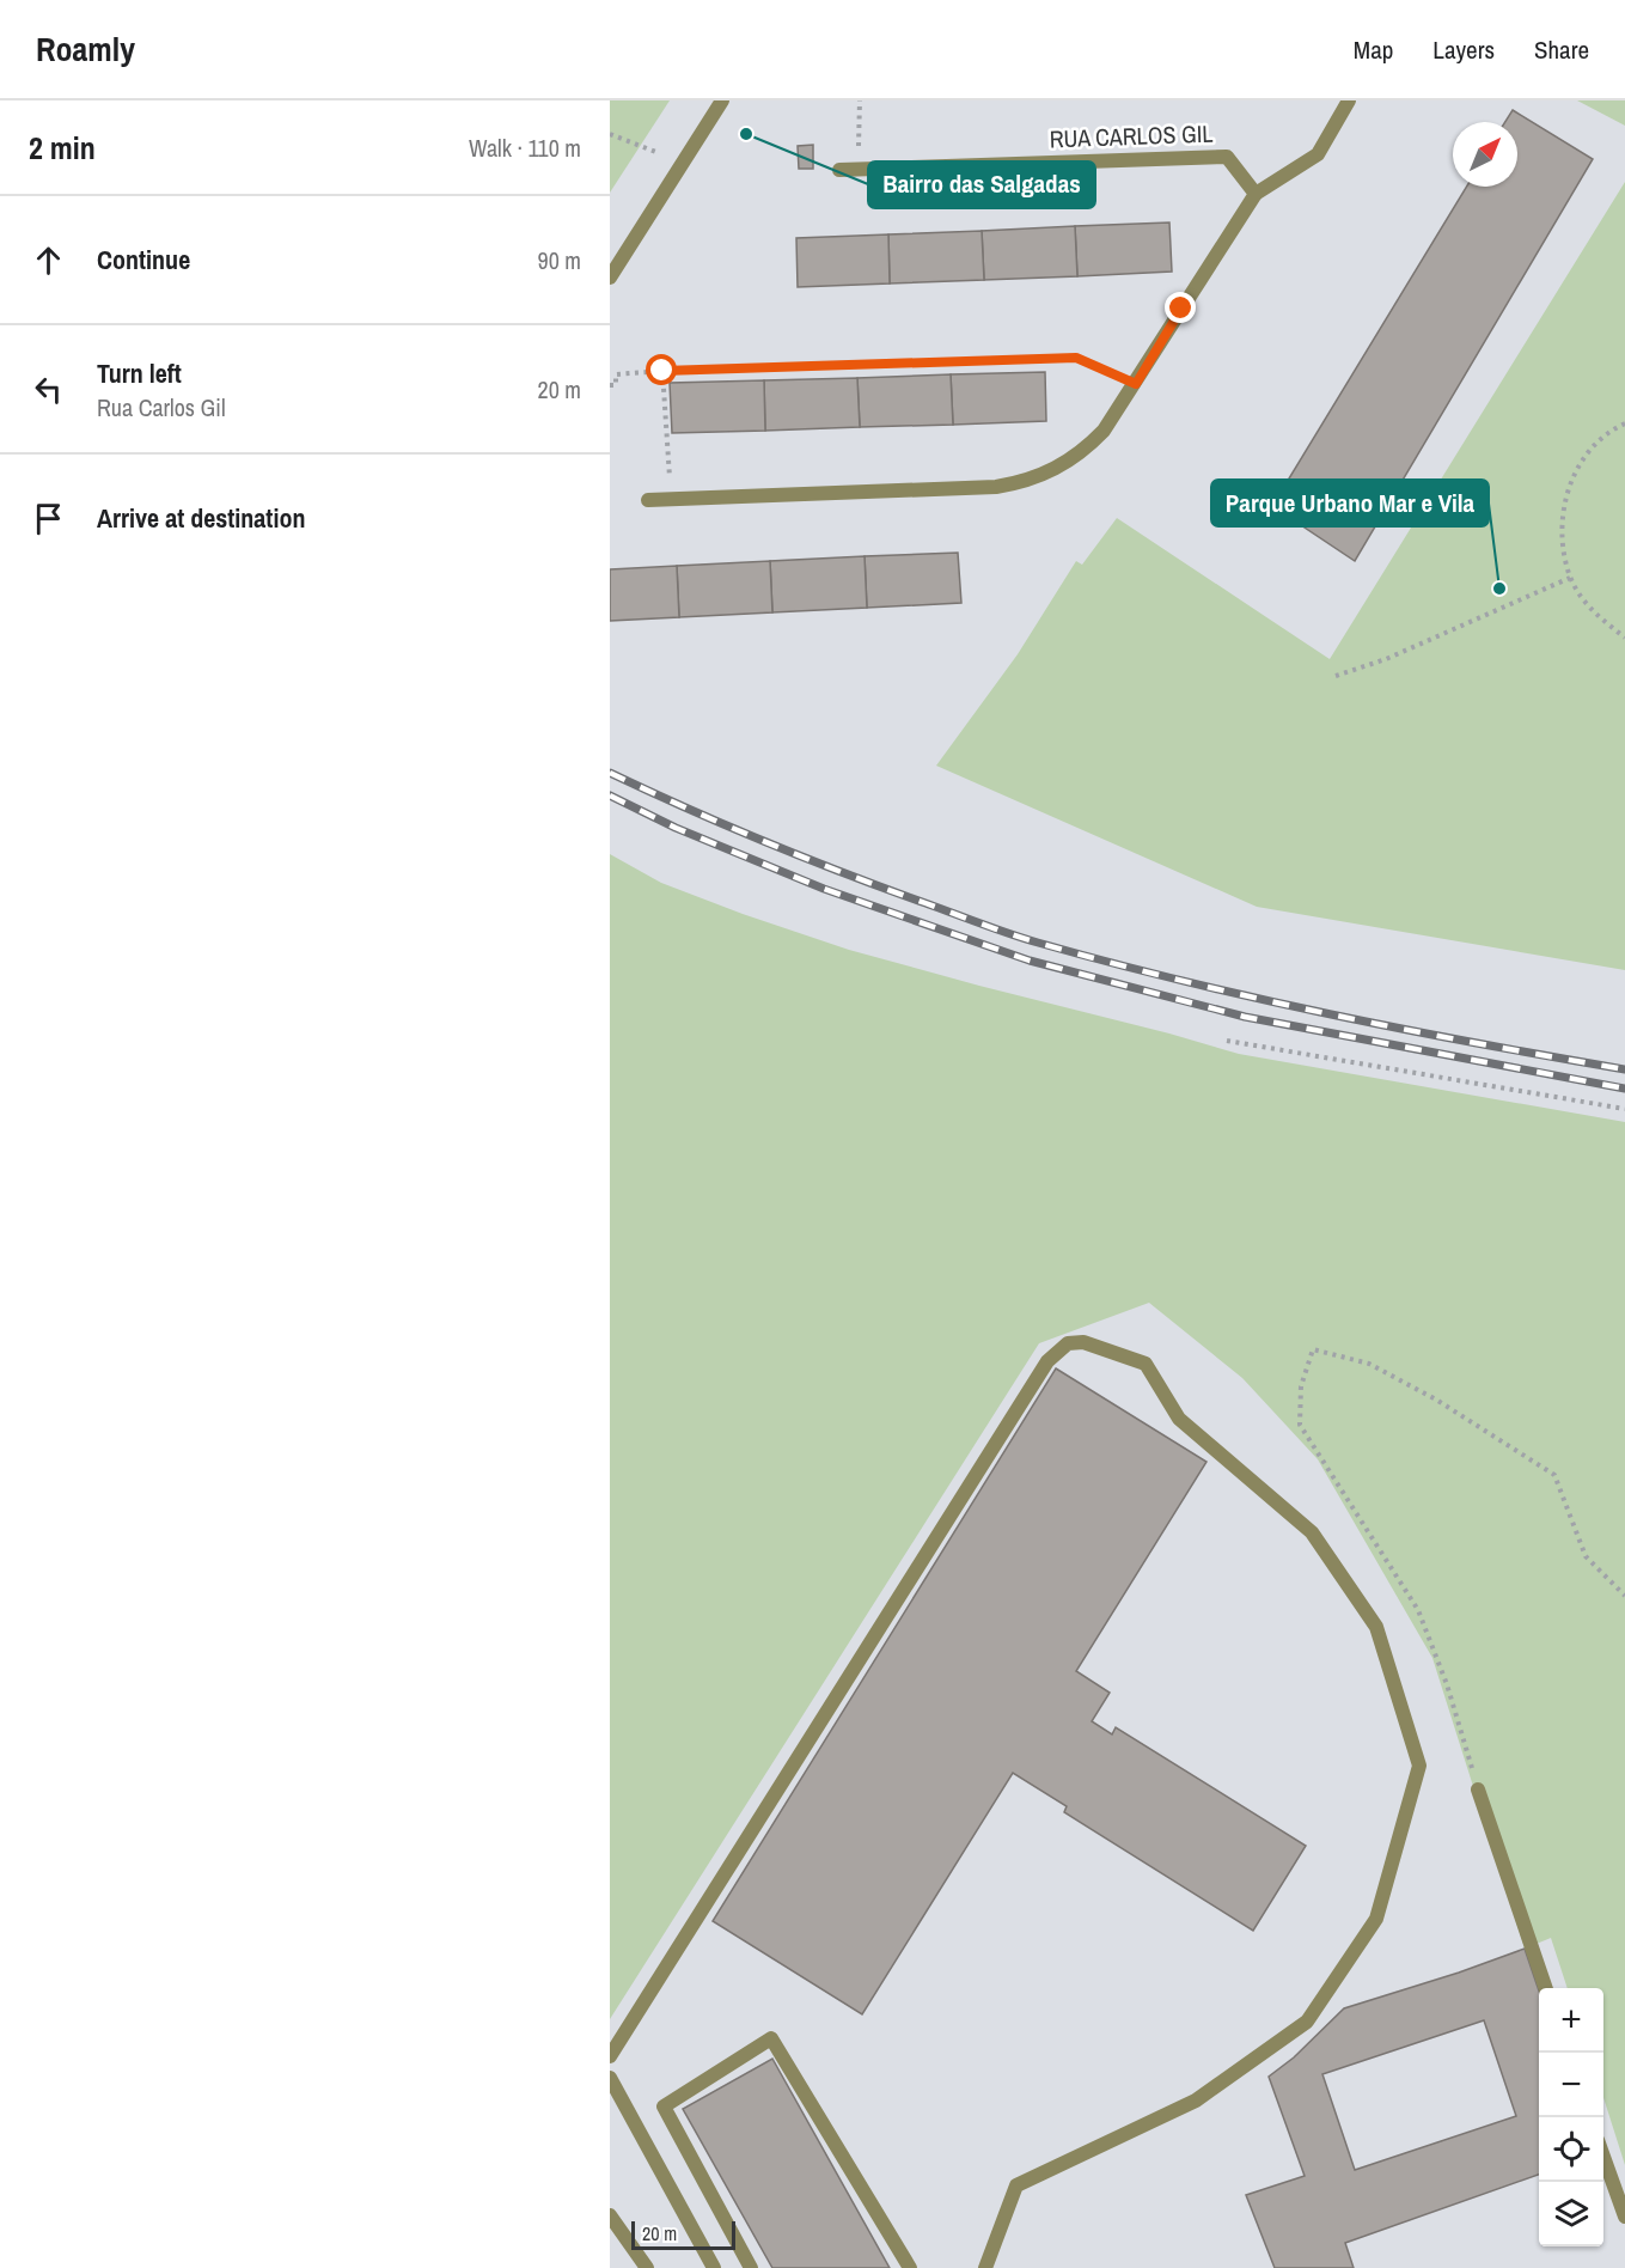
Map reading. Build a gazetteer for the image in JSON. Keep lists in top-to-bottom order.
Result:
{
  "streets": {
    "street": ["RUA CARLOS GIL"]
  },
  "places": ["Bairro das Salgadas", "Parque Urbano Mar e Vila"],
  "scale_bar": "20 m",
  "north": "top right",
  "page": {
    "header": "Roamly",
    "nav": ["Map", "Layers", "Share"],
    "heading": ["2 min", "Walk · 110 m"],
    "list": [
      ["Continue", "90 m"],
      ["Turn left", "Rua Carlos Gil", "20 m"],
      "Arrive at destination"
    ],
    "map_buttons": ["+", "−"],
    "scale": "20 m"
  }
}
